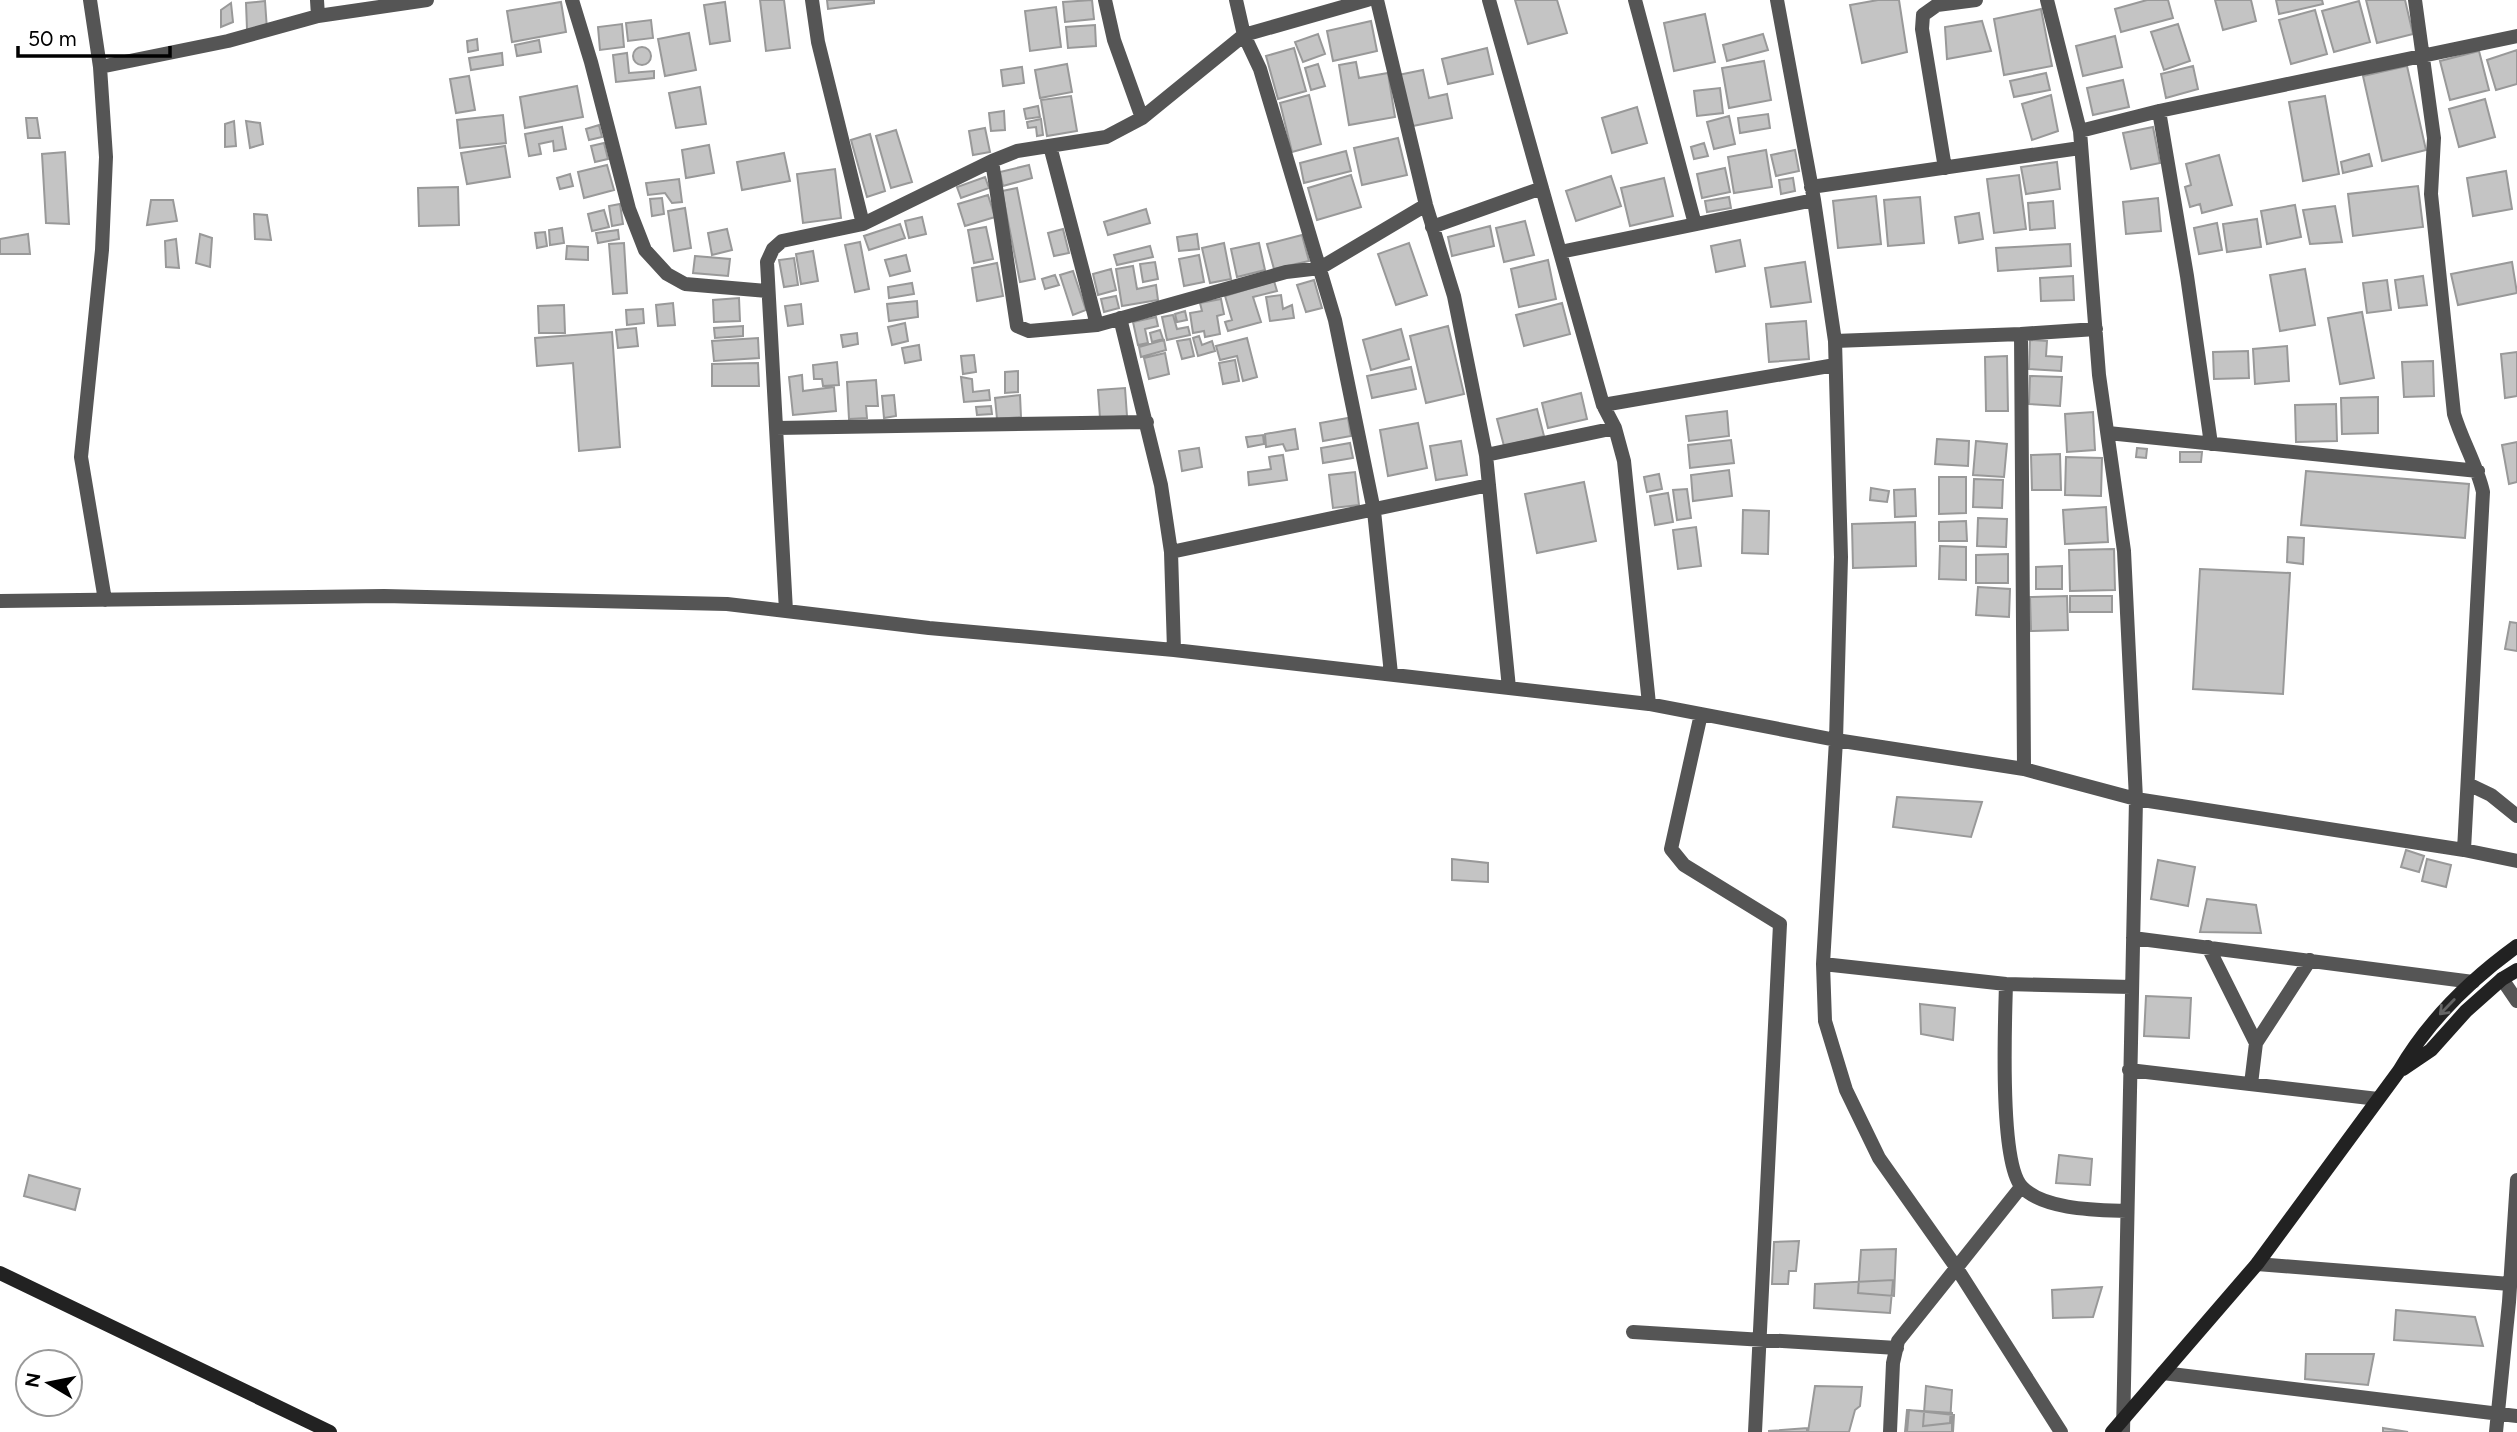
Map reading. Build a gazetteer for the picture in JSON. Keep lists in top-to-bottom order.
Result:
{
  "scale_bar": "50 m",
  "north": "left"
}
